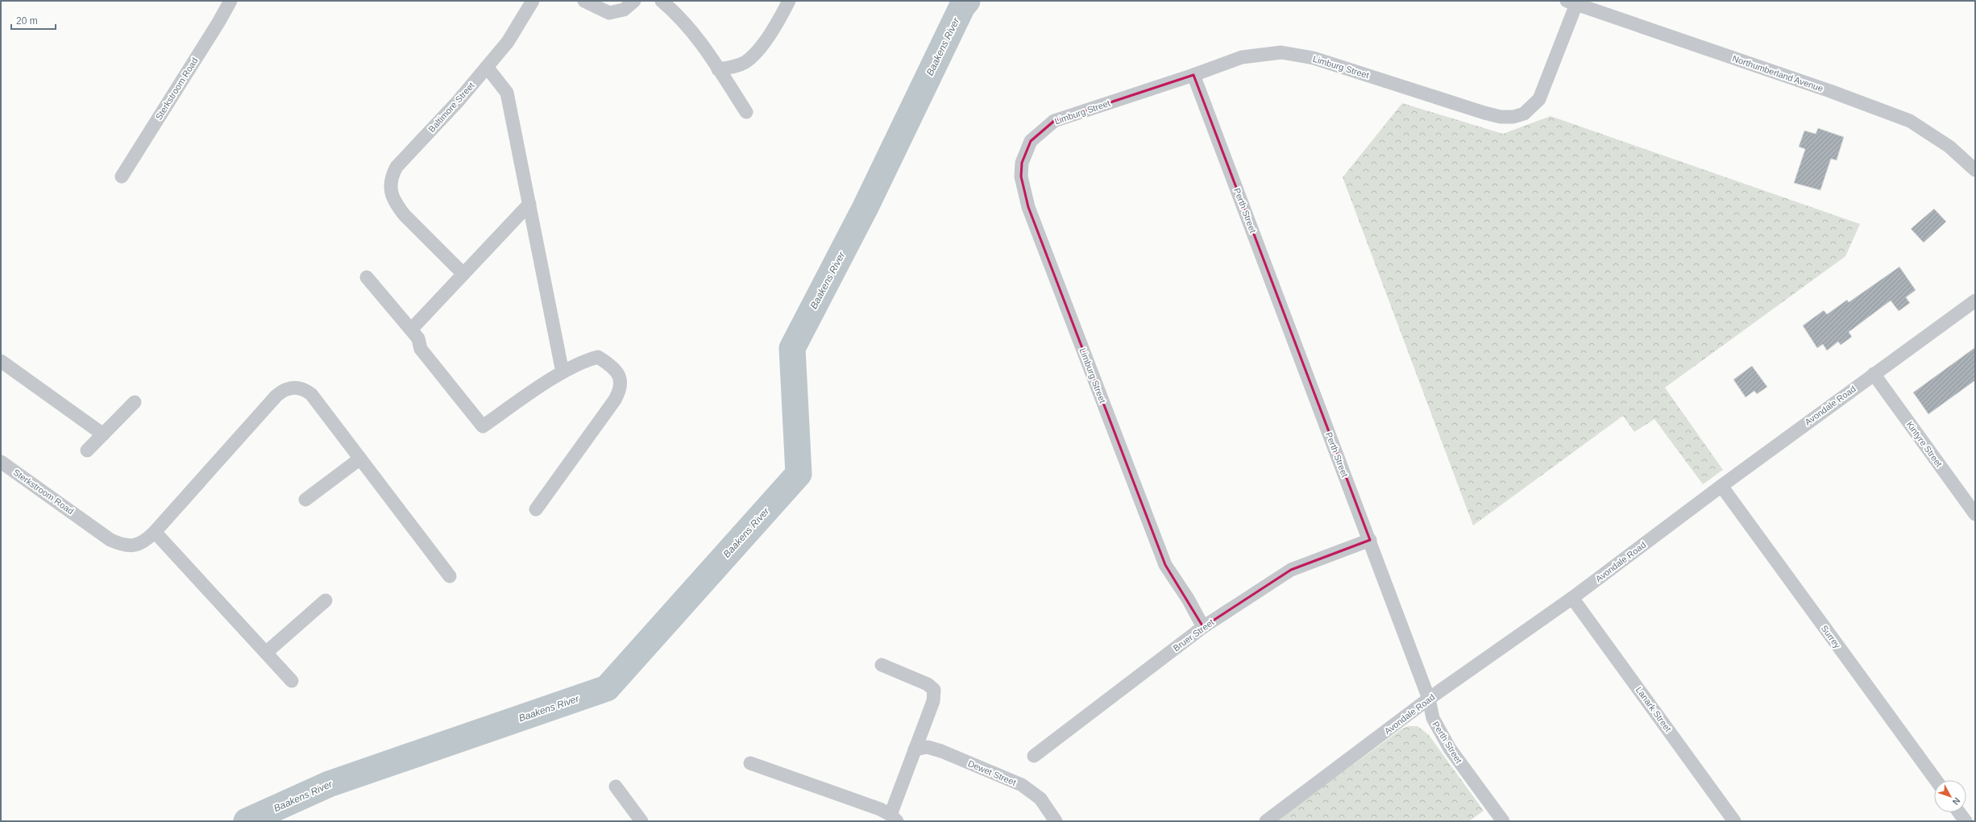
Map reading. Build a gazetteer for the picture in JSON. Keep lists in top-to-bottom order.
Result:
{
  "streets": {
    "street": [
      "Limburg Street",
      "Northumberland Avenue",
      "Sterkstroom Road",
      "Baltimore Street",
      "Perth Street",
      "Avondale Road",
      "Kintyre Street",
      "Bruer Street",
      "Surrey",
      "Lanark Street",
      "Dewet Street"
    ]
  },
  "crossings": [
    ["Limburg Street", "Northumberland Avenue"],
    ["Limburg Street", "Perth Street"],
    ["Limburg Street", "Bruer Street"],
    ["Perth Street", "Avondale Road"],
    ["Perth Street", "Bruer Street"],
    ["Avondale Road", "Kintyre Street"],
    ["Avondale Road", "Surrey"],
    ["Avondale Road", "Lanark Street"]
  ],
  "water": ["Baakens River"],
  "scale_bar": "20 m",
  "north": "bottom right"
}
